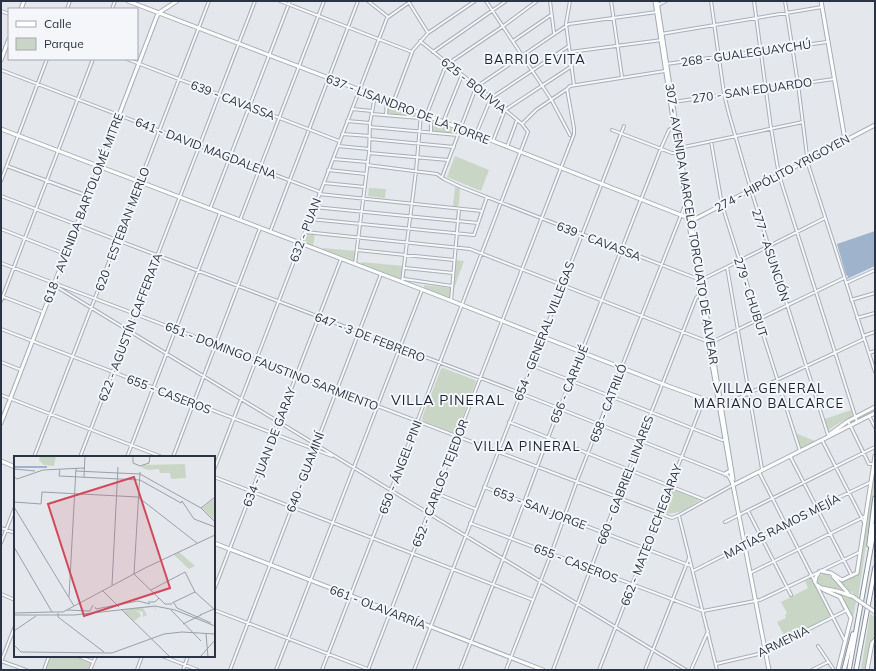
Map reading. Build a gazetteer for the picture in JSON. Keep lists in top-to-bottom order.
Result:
{
  "streets": {
    "main road": [
      "637 - LISANDRO DE LA TORRE",
      "274 - HIPÓLITO YRIGOYEN",
      "618 - AVENIDA BARTOLOMÉ MITRE",
      "307 - AVENIDA MARCELO TORCUATO DE ALVEAR",
      "661 - OLAVARRÍA"
    ],
    "street": [
      "268 - GUALEGUAYCHÚ",
      "625 - BOLIVIA",
      "270 - SAN EDUARDO",
      "639 - CAVASSA",
      "641 - DAVID MAGDALENA",
      "620 - ESTEBAN MERLO",
      "632 - PUAN",
      "277 - ASUNCIÓN",
      "279 - CHUBUT",
      "622 - AGUSTÍN CAFFERATA",
      "654 - GENERAL VILLEGAS",
      "647 - 3 DE FEBRERO",
      "651 - DOMINGO FAUSTINO SARMIENTO",
      "656 - CARHUÉ",
      "655 - CASEROS",
      "658 - CATRILÓ",
      "634 - JUAN DE GARAY",
      "650 - ÁNGEL PINI",
      "640 - GUAMINÍ",
      "660 - GABRIEL LINARES",
      "652 - CARLOS TEJEDOR",
      "653 - SAN JORGE",
      "MATÍAS RAMOS MEJÍA",
      "662 - MATEO ECHEGARAY",
      "ARMENIA"
    ]
  },
  "crossings": [
    ["268 - GUALEGUAYCHÚ", "307 - AVENIDA MARCELO TORCUATO DE ALVEAR"],
    ["268 - GUALEGUAYCHÚ", "277 - ASUNCIÓN"],
    ["625 - BOLIVIA", "650 - ÁNGEL PINI"],
    ["270 - SAN EDUARDO", "307 - AVENIDA MARCELO TORCUATO DE ALVEAR"],
    ["270 - SAN EDUARDO", "277 - ASUNCIÓN"],
    ["639 - CAVASSA", "618 - AVENIDA BARTOLOMÉ MITRE"],
    ["639 - CAVASSA", "307 - AVENIDA MARCELO TORCUATO DE ALVEAR"],
    ["639 - CAVASSA", "620 - ESTEBAN MERLO"],
    ["639 - CAVASSA", "632 - PUAN"],
    ["639 - CAVASSA", "622 - AGUSTÍN CAFFERATA"],
    ["639 - CAVASSA", "654 - GENERAL VILLEGAS"],
    ["639 - CAVASSA", "656 - CARHUÉ"],
    ["639 - CAVASSA", "658 - CATRILÓ"],
    ["639 - CAVASSA", "650 - ÁNGEL PINI"],
    ["639 - CAVASSA", "652 - CARLOS TEJEDOR"],
    ["637 - LISANDRO DE LA TORRE", "274 - HIPÓLITO YRIGOYEN"],
    ["637 - LISANDRO DE LA TORRE", "618 - AVENIDA BARTOLOMÉ MITRE"],
    ["637 - LISANDRO DE LA TORRE", "307 - AVENIDA MARCELO TORCUATO DE ALVEAR"],
    ["637 - LISANDRO DE LA TORRE", "620 - ESTEBAN MERLO"],
    ["637 - LISANDRO DE LA TORRE", "632 - PUAN"],
    ["637 - LISANDRO DE LA TORRE", "622 - AGUSTÍN CAFFERATA"],
    ["637 - LISANDRO DE LA TORRE", "654 - GENERAL VILLEGAS"],
    ["637 - LISANDRO DE LA TORRE", "656 - CARHUÉ"],
    ["637 - LISANDRO DE LA TORRE", "658 - CATRILÓ"],
    ["637 - LISANDRO DE LA TORRE", "650 - ÁNGEL PINI"],
    ["637 - LISANDRO DE LA TORRE", "652 - CARLOS TEJEDOR"],
    ["641 - DAVID MAGDALENA", "618 - AVENIDA BARTOLOMÉ MITRE"],
    ["641 - DAVID MAGDALENA", "620 - ESTEBAN MERLO"],
    ["641 - DAVID MAGDALENA", "632 - PUAN"],
    ["641 - DAVID MAGDALENA", "622 - AGUSTÍN CAFFERATA"],
    ["274 - HIPÓLITO YRIGOYEN", "307 - AVENIDA MARCELO TORCUATO DE ALVEAR"],
    ["274 - HIPÓLITO YRIGOYEN", "277 - ASUNCIÓN"],
    ["274 - HIPÓLITO YRIGOYEN", "279 - CHUBUT"],
    ["618 - AVENIDA BARTOLOMÉ MITRE", "647 - 3 DE FEBRERO"],
    ["618 - AVENIDA BARTOLOMÉ MITRE", "651 - DOMINGO FAUSTINO SARMIENTO"],
    ["618 - AVENIDA BARTOLOMÉ MITRE", "655 - CASEROS"],
    ["307 - AVENIDA MARCELO TORCUATO DE ALVEAR", "656 - CARHUÉ"],
    ["307 - AVENIDA MARCELO TORCUATO DE ALVEAR", "658 - CATRILÓ"],
    ["307 - AVENIDA MARCELO TORCUATO DE ALVEAR", "660 - GABRIEL LINARES"],
    ["620 - ESTEBAN MERLO", "647 - 3 DE FEBRERO"],
    ["620 - ESTEBAN MERLO", "651 - DOMINGO FAUSTINO SARMIENTO"],
    ["620 - ESTEBAN MERLO", "655 - CASEROS"],
    ["632 - PUAN", "647 - 3 DE FEBRERO"],
    ["632 - PUAN", "651 - DOMINGO FAUSTINO SARMIENTO"],
    ["632 - PUAN", "655 - CASEROS"],
    ["622 - AGUSTÍN CAFFERATA", "647 - 3 DE FEBRERO"],
    ["622 - AGUSTÍN CAFFERATA", "651 - DOMINGO FAUSTINO SARMIENTO"],
    ["622 - AGUSTÍN CAFFERATA", "655 - CASEROS"],
    ["654 - GENERAL VILLEGAS", "647 - 3 DE FEBRERO"],
    ["654 - GENERAL VILLEGAS", "651 - DOMINGO FAUSTINO SARMIENTO"],
    ["654 - GENERAL VILLEGAS", "655 - CASEROS"],
    ["654 - GENERAL VILLEGAS", "653 - SAN JORGE"],
    ["654 - GENERAL VILLEGAS", "661 - OLAVARRÍA"],
    ["647 - 3 DE FEBRERO", "656 - CARHUÉ"],
    ["647 - 3 DE FEBRERO", "658 - CATRILÓ"],
    ["647 - 3 DE FEBRERO", "634 - JUAN DE GARAY"],
    ["647 - 3 DE FEBRERO", "650 - ÁNGEL PINI"],
    ["647 - 3 DE FEBRERO", "640 - GUAMINÍ"],
    ["647 - 3 DE FEBRERO", "660 - GABRIEL LINARES"],
    ["647 - 3 DE FEBRERO", "652 - CARLOS TEJEDOR"],
    ["647 - 3 DE FEBRERO", "662 - MATEO ECHEGARAY"],
    ["651 - DOMINGO FAUSTINO SARMIENTO", "656 - CARHUÉ"],
    ["651 - DOMINGO FAUSTINO SARMIENTO", "658 - CATRILÓ"],
    ["651 - DOMINGO FAUSTINO SARMIENTO", "634 - JUAN DE GARAY"],
    ["651 - DOMINGO FAUSTINO SARMIENTO", "650 - ÁNGEL PINI"],
    ["651 - DOMINGO FAUSTINO SARMIENTO", "640 - GUAMINÍ"],
    ["651 - DOMINGO FAUSTINO SARMIENTO", "660 - GABRIEL LINARES"],
    ["651 - DOMINGO FAUSTINO SARMIENTO", "652 - CARLOS TEJEDOR"],
    ["651 - DOMINGO FAUSTINO SARMIENTO", "662 - MATEO ECHEGARAY"],
    ["656 - CARHUÉ", "655 - CASEROS"],
    ["656 - CARHUÉ", "653 - SAN JORGE"],
    ["656 - CARHUÉ", "661 - OLAVARRÍA"],
    ["655 - CASEROS", "658 - CATRILÓ"],
    ["655 - CASEROS", "634 - JUAN DE GARAY"],
    ["655 - CASEROS", "640 - GUAMINÍ"],
    ["655 - CASEROS", "660 - GABRIEL LINARES"],
    ["655 - CASEROS", "662 - MATEO ECHEGARAY"],
    ["658 - CATRILÓ", "653 - SAN JORGE"],
    ["658 - CATRILÓ", "661 - OLAVARRÍA"],
    ["634 - JUAN DE GARAY", "661 - OLAVARRÍA"],
    ["650 - ÁNGEL PINI", "661 - OLAVARRÍA"],
    ["640 - GUAMINÍ", "661 - OLAVARRÍA"],
    ["660 - GABRIEL LINARES", "653 - SAN JORGE"],
    ["652 - CARLOS TEJEDOR", "661 - OLAVARRÍA"],
    ["653 - SAN JORGE", "662 - MATEO ECHEGARAY"]
  ],
  "districts": [
    "BARRIO EVITA",
    "VILLA GENERAL MARIANO BALCARCE",
    "VILLA PINERAL",
    "VILLA PINERAL"
  ],
  "legend": ["Calle", "Parque"]
}
